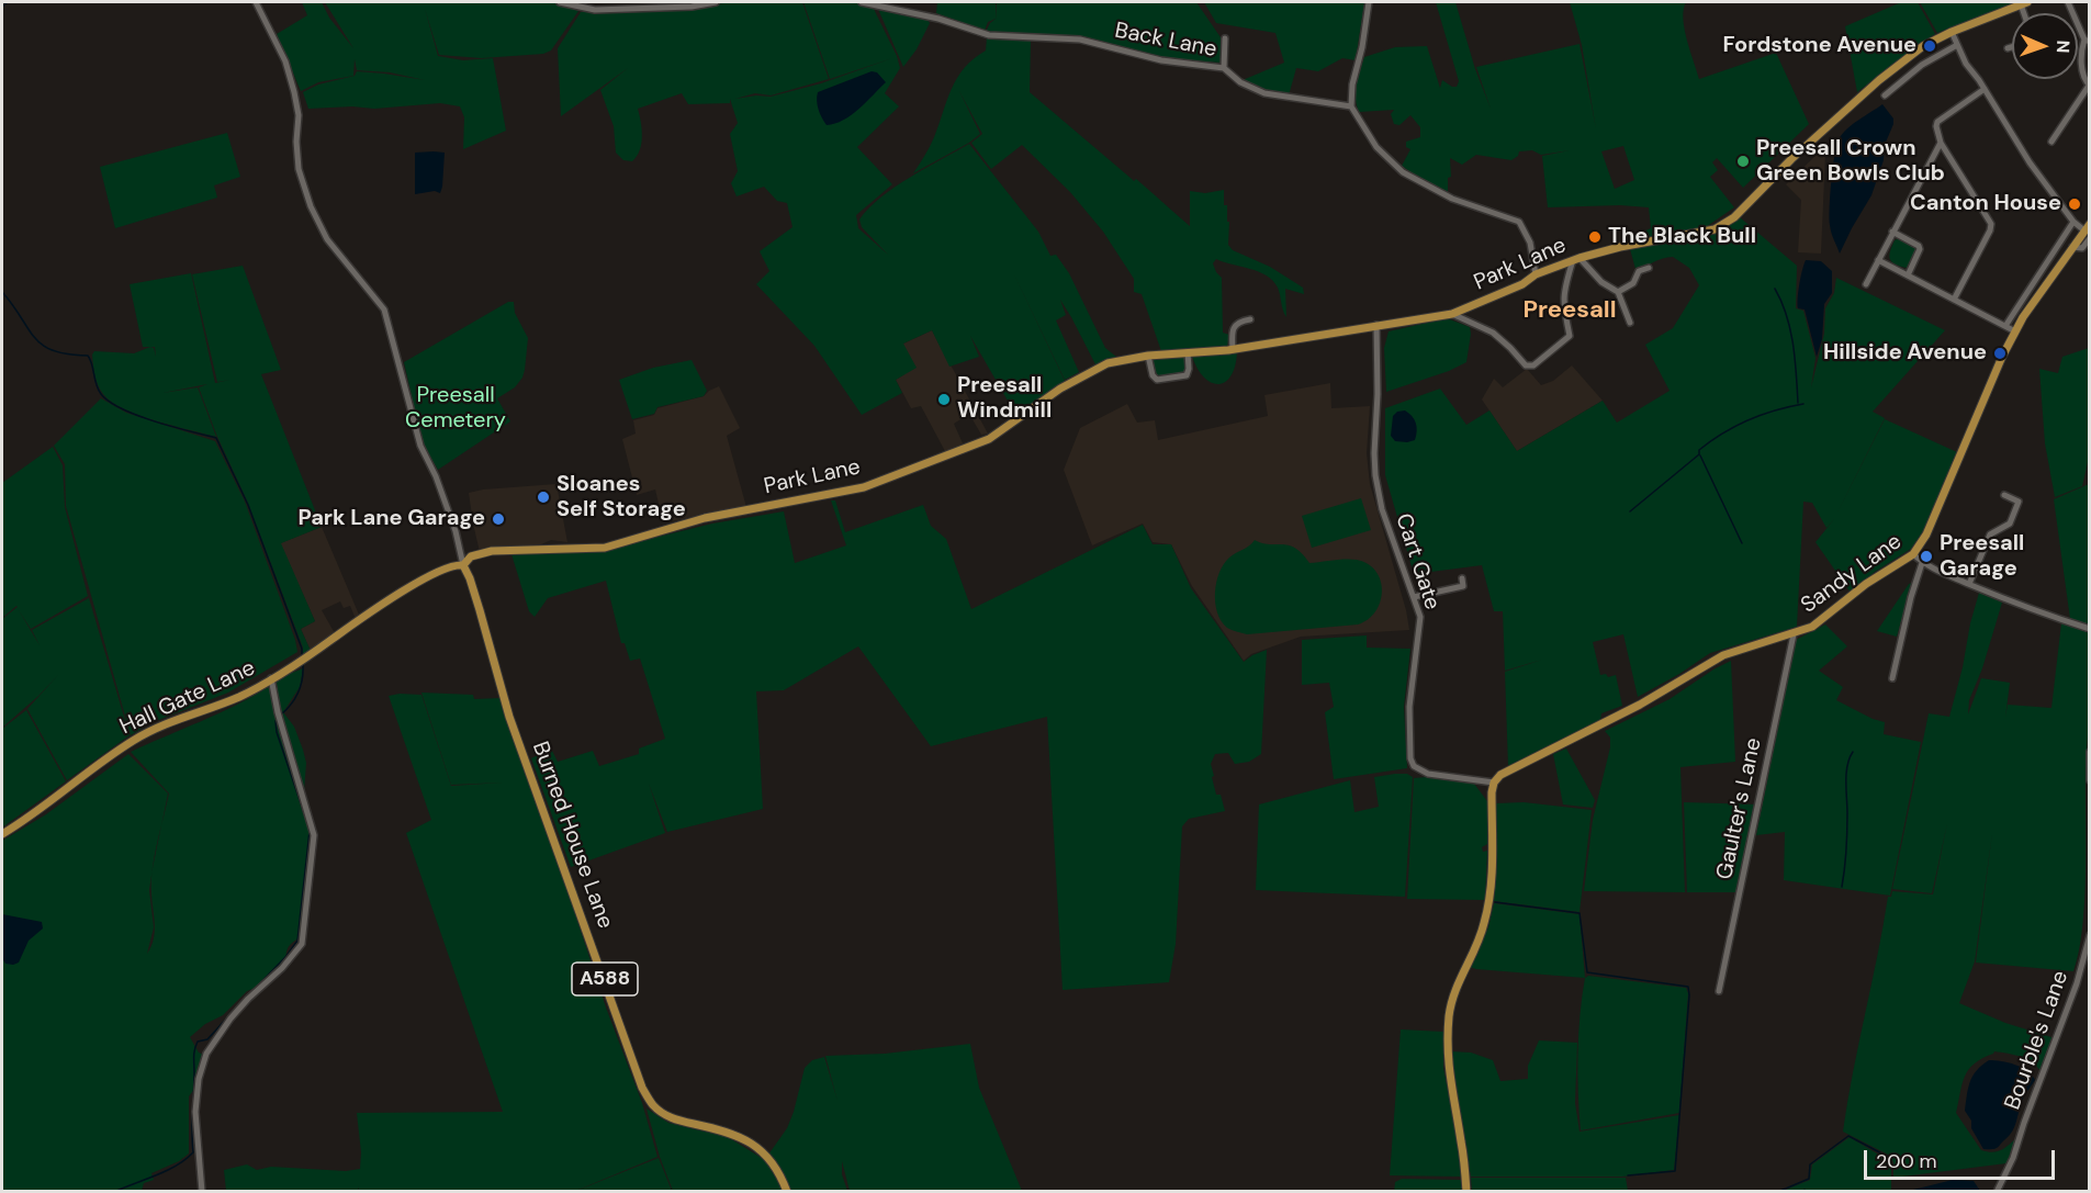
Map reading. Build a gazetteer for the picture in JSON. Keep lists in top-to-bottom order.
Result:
{
  "streets": {
    "main road": [
      "Park Lane",
      "Sandy Lane",
      "Hall Gate Lane",
      "Burned House Lane",
      "A588"
    ],
    "street": [
      "Back Lane",
      "Cart Gate",
      "Gaulter's Lane",
      "Bourble's Lane"
    ]
  },
  "crossings": [
    ["Park Lane", "Cart Gate"],
    ["Park Lane", "Hall Gate Lane"],
    ["Park Lane", "Burned House Lane"],
    ["Cart Gate", "Sandy Lane"],
    ["Sandy Lane", "Gaulter's Lane"],
    ["Hall Gate Lane", "Burned House Lane"]
  ],
  "districts": ["Preesall"],
  "parks": ["Preesall Cemetery"],
  "places": [
    "Fordstone Avenue",
    "Preesall Crown Green Bowls Club",
    "Canton House",
    "The Black Bull",
    "Hillside Avenue",
    "Preesall Windmill",
    "Sloanes Self Storage",
    "Park Lane Garage",
    "Preesall Garage"
  ],
  "scale_bar": "200 m",
  "north": "right"
}
